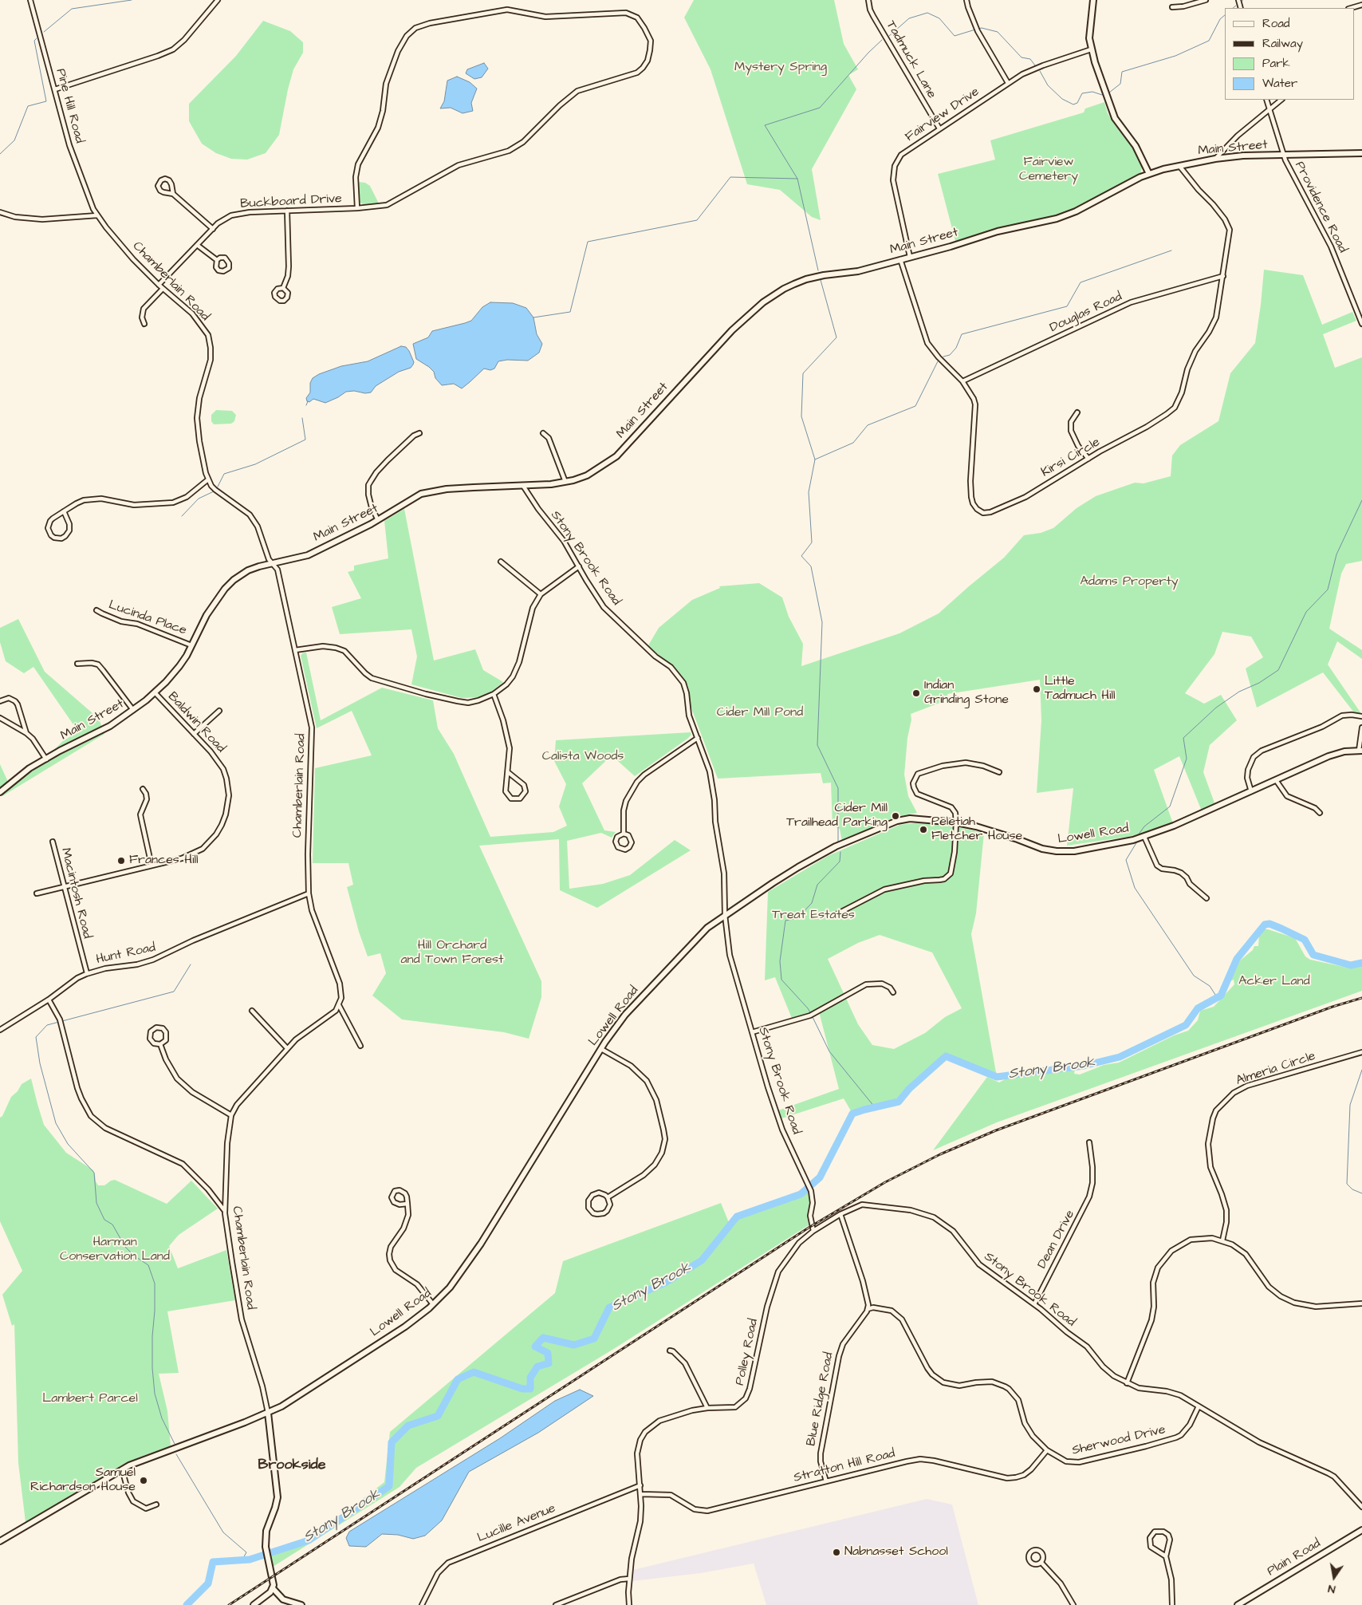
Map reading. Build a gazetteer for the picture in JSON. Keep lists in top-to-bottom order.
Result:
{
  "streets": {
    "street": [
      "Tadmuck Lane",
      "Pine Hill Road",
      "Fairview Drive",
      "Main Street",
      "Buckboard Drive",
      "Providence Road",
      "Chamberlain Road",
      "Douglas Road",
      "Kirsi Circle",
      "Stony Brook Road",
      "Lucinda Place",
      "Baldwin Road",
      "Lowell Road",
      "Macintosh Road",
      "Hunt Road",
      "Almeria Circle",
      "Dean Drive",
      "Polley Road",
      "Blue Ridge Road",
      "Sherwood Drive",
      "Stratton Hill Road",
      "Lucille Avenue",
      "Plain Road"
    ]
  },
  "crossings": [
    ["Tadmuck Lane", "Fairview Drive"],
    ["Pine Hill Road", "Chamberlain Road"],
    ["Fairview Drive", "Main Street"],
    ["Main Street", "Providence Road"],
    ["Main Street", "Chamberlain Road"],
    ["Main Street", "Kirsi Circle"],
    ["Main Street", "Stony Brook Road"],
    ["Main Street", "Lucinda Place"],
    ["Main Street", "Baldwin Road"],
    ["Buckboard Drive", "Chamberlain Road"],
    ["Chamberlain Road", "Lowell Road"],
    ["Chamberlain Road", "Hunt Road"],
    ["Douglas Road", "Kirsi Circle"],
    ["Stony Brook Road", "Lowell Road"],
    ["Stony Brook Road", "Dean Drive"],
    ["Stony Brook Road", "Polley Road"],
    ["Stony Brook Road", "Sherwood Drive"],
    ["Baldwin Road", "Macintosh Road"],
    ["Macintosh Road", "Hunt Road"],
    ["Polley Road", "Stratton Hill Road"],
    ["Polley Road", "Lucille Avenue"],
    ["Blue Ridge Road", "Sherwood Drive"],
    ["Blue Ridge Road", "Stratton Hill Road"],
    ["Sherwood Drive", "Stratton Hill Road"]
  ],
  "districts": ["Brookside"],
  "water": ["Stony Brook"],
  "parks": [
    "Mystery Spring",
    "Fairview Cemetery",
    "Adams Property",
    "Cider Mill Pond",
    "Calista Woods",
    "Treat Estates",
    "Hill Orchard and Town Forest",
    "Acker Land",
    "Harman Conservation Land",
    "Lambert Parcel"
  ],
  "places": [
    "Little Tadmuch Hill",
    "Indian Grinding Stone",
    "Cider Mill Trailhead Parking",
    "Peletiah Fletcher House",
    "Frances Hill",
    "Samuel Richardson House",
    "Nabnasset School"
  ],
  "legend": [
    "Road",
    "Railway",
    "Park",
    "Water"
  ],
  "north": "bottom"
}
